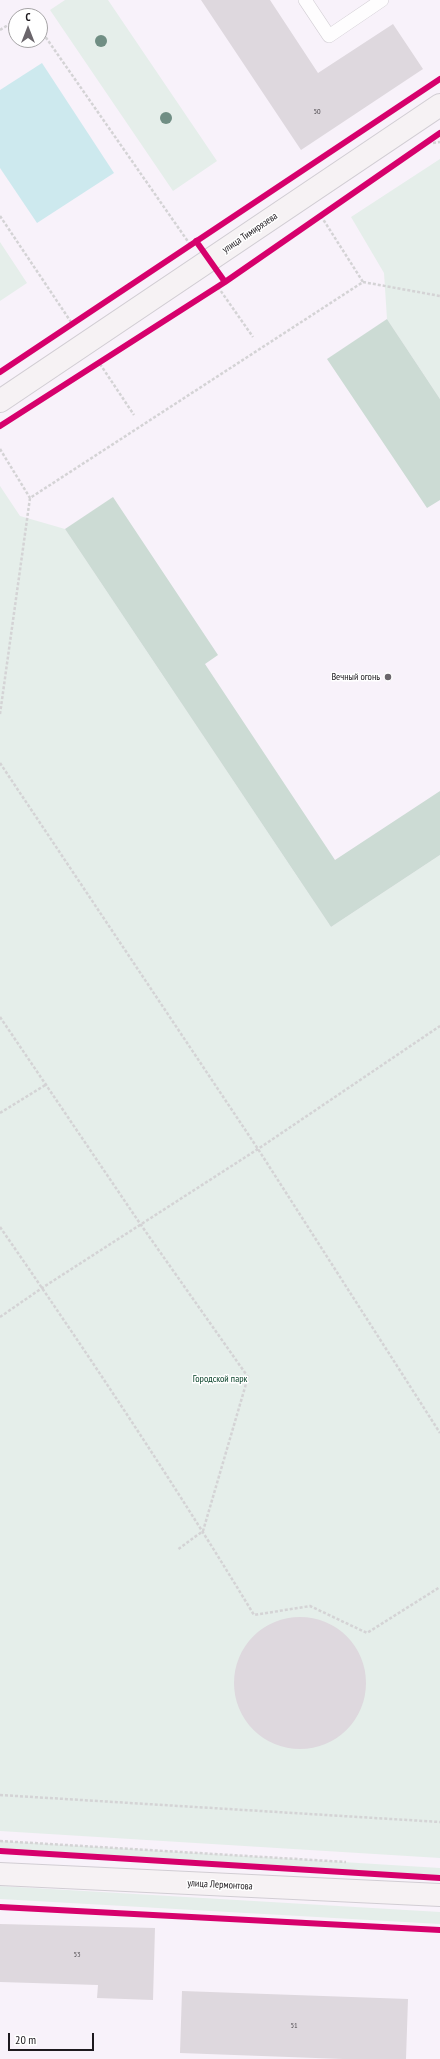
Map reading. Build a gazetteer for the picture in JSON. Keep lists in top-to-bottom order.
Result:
{
  "streets": {
    "street": ["улица Тимирязева", "улица Лермонтова"]
  },
  "parks": ["Городской парк"],
  "places": ["Вечный огонь"],
  "house_numbers": ["50", "53", "51"],
  "scale_bar": "20 m",
  "north": "top"
}
